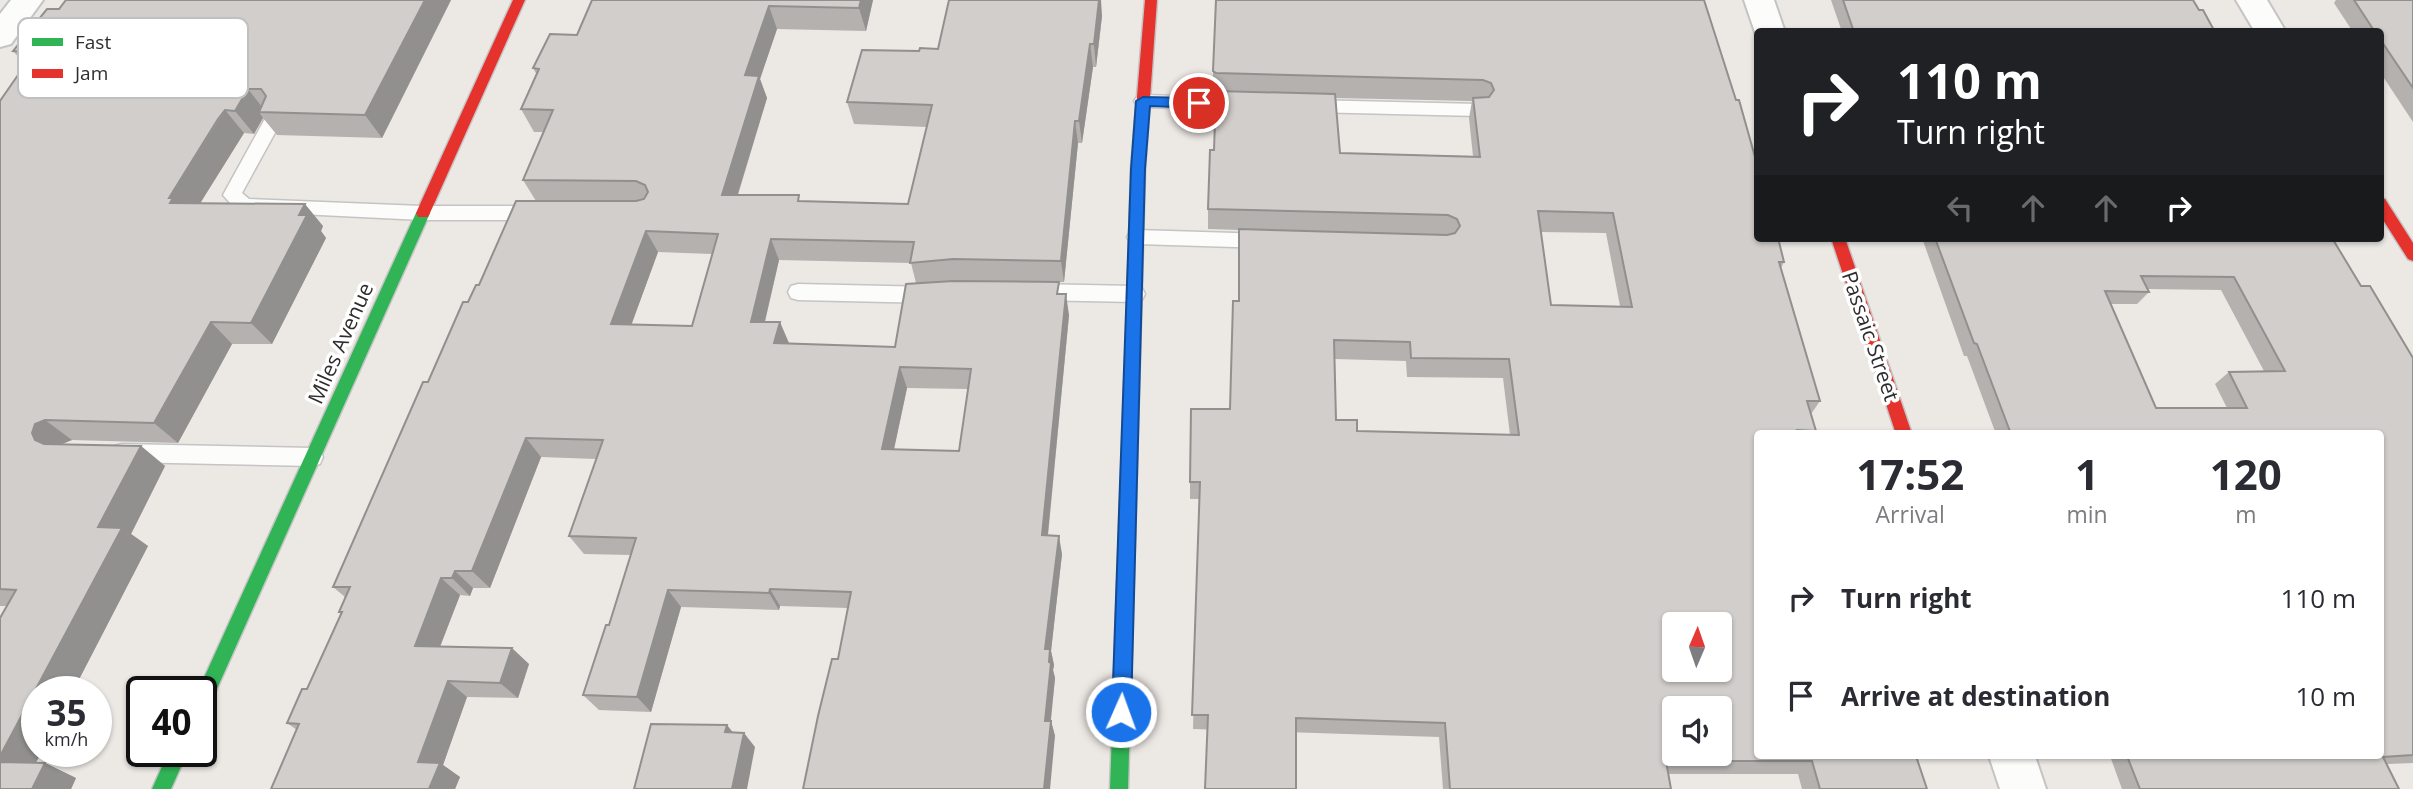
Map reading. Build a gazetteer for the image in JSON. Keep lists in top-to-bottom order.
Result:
{
  "streets": {
    "street": ["Passaic Street", "Miles Avenue"]
  },
  "legend": ["Fast", "Jam"],
  "north": "top",
  "page": {
    "turn": ["110 m", "Turn right"],
    "eta": [
      "17:52",
      "Arrival",
      "1",
      "min",
      "120",
      "m"
    ],
    "list": [
      {
        "name": "Turn right",
        "value": "110 m"
      },
      {
        "name": "Arrive at destination",
        "value": "10 m"
      }
    ],
    "speed": "35 km/h",
    "limit": "40"
  }
}
